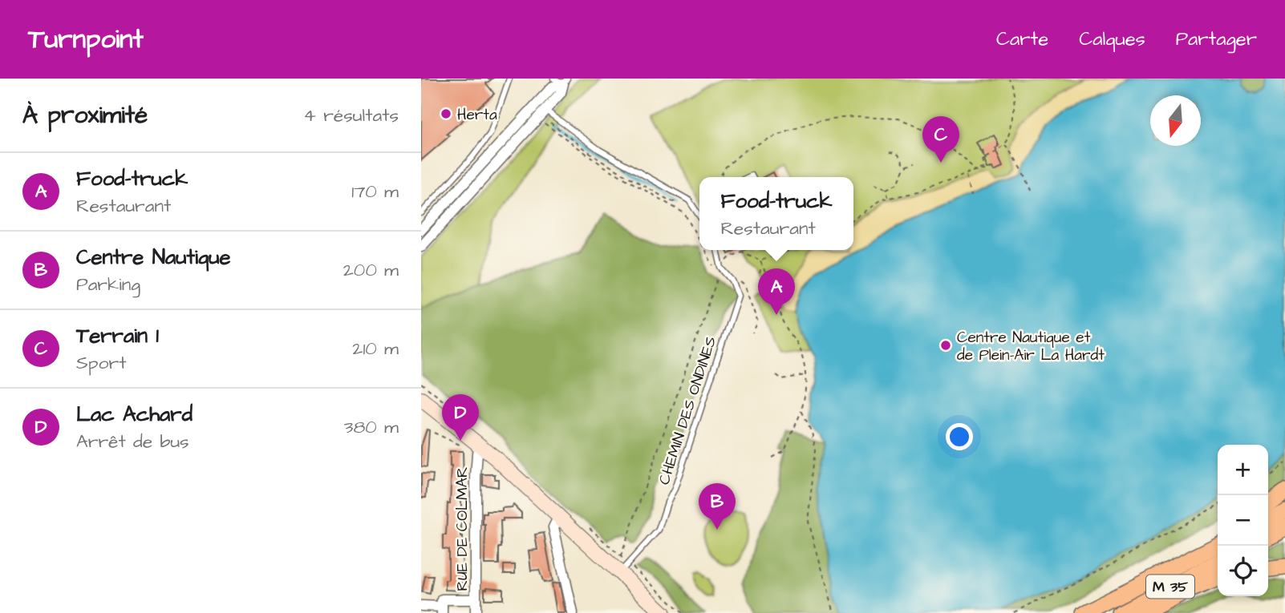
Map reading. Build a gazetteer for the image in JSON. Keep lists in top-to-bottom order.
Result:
{
  "streets": {
    "highway": ["M 35"],
    "street": ["RUE DE COLMAR"],
    "lane": ["CHEMIN DES ONDINES"]
  },
  "places": ["Herta", "Centre Nautique et de Plein-Air La Hardt"],
  "north": "bottom",
  "page": {
    "header": "Turnpoint",
    "nav": ["Carte", "Calques", "Partager"],
    "heading": ["À proximité", "4 résultats"],
    "pins": [
      "C",
      "A",
      "D",
      "B"
    ],
    "list": [
      {
        "mark": "A",
        "name": "Food-truck",
        "note": "Restaurant",
        "value": "170 m"
      },
      {
        "mark": "B",
        "name": "Centre Nautique",
        "note": "Parking",
        "value": "200 m"
      },
      {
        "mark": "C",
        "name": "Terrain 1",
        "note": "Sport",
        "value": "210 m"
      },
      {
        "mark": "D",
        "name": "Lac Achard",
        "note": "Arrêt de bus",
        "value": "380 m"
      }
    ],
    "popup": ["Food-truck", "Restaurant"],
    "map_buttons": ["+", "−"]
  }
}
